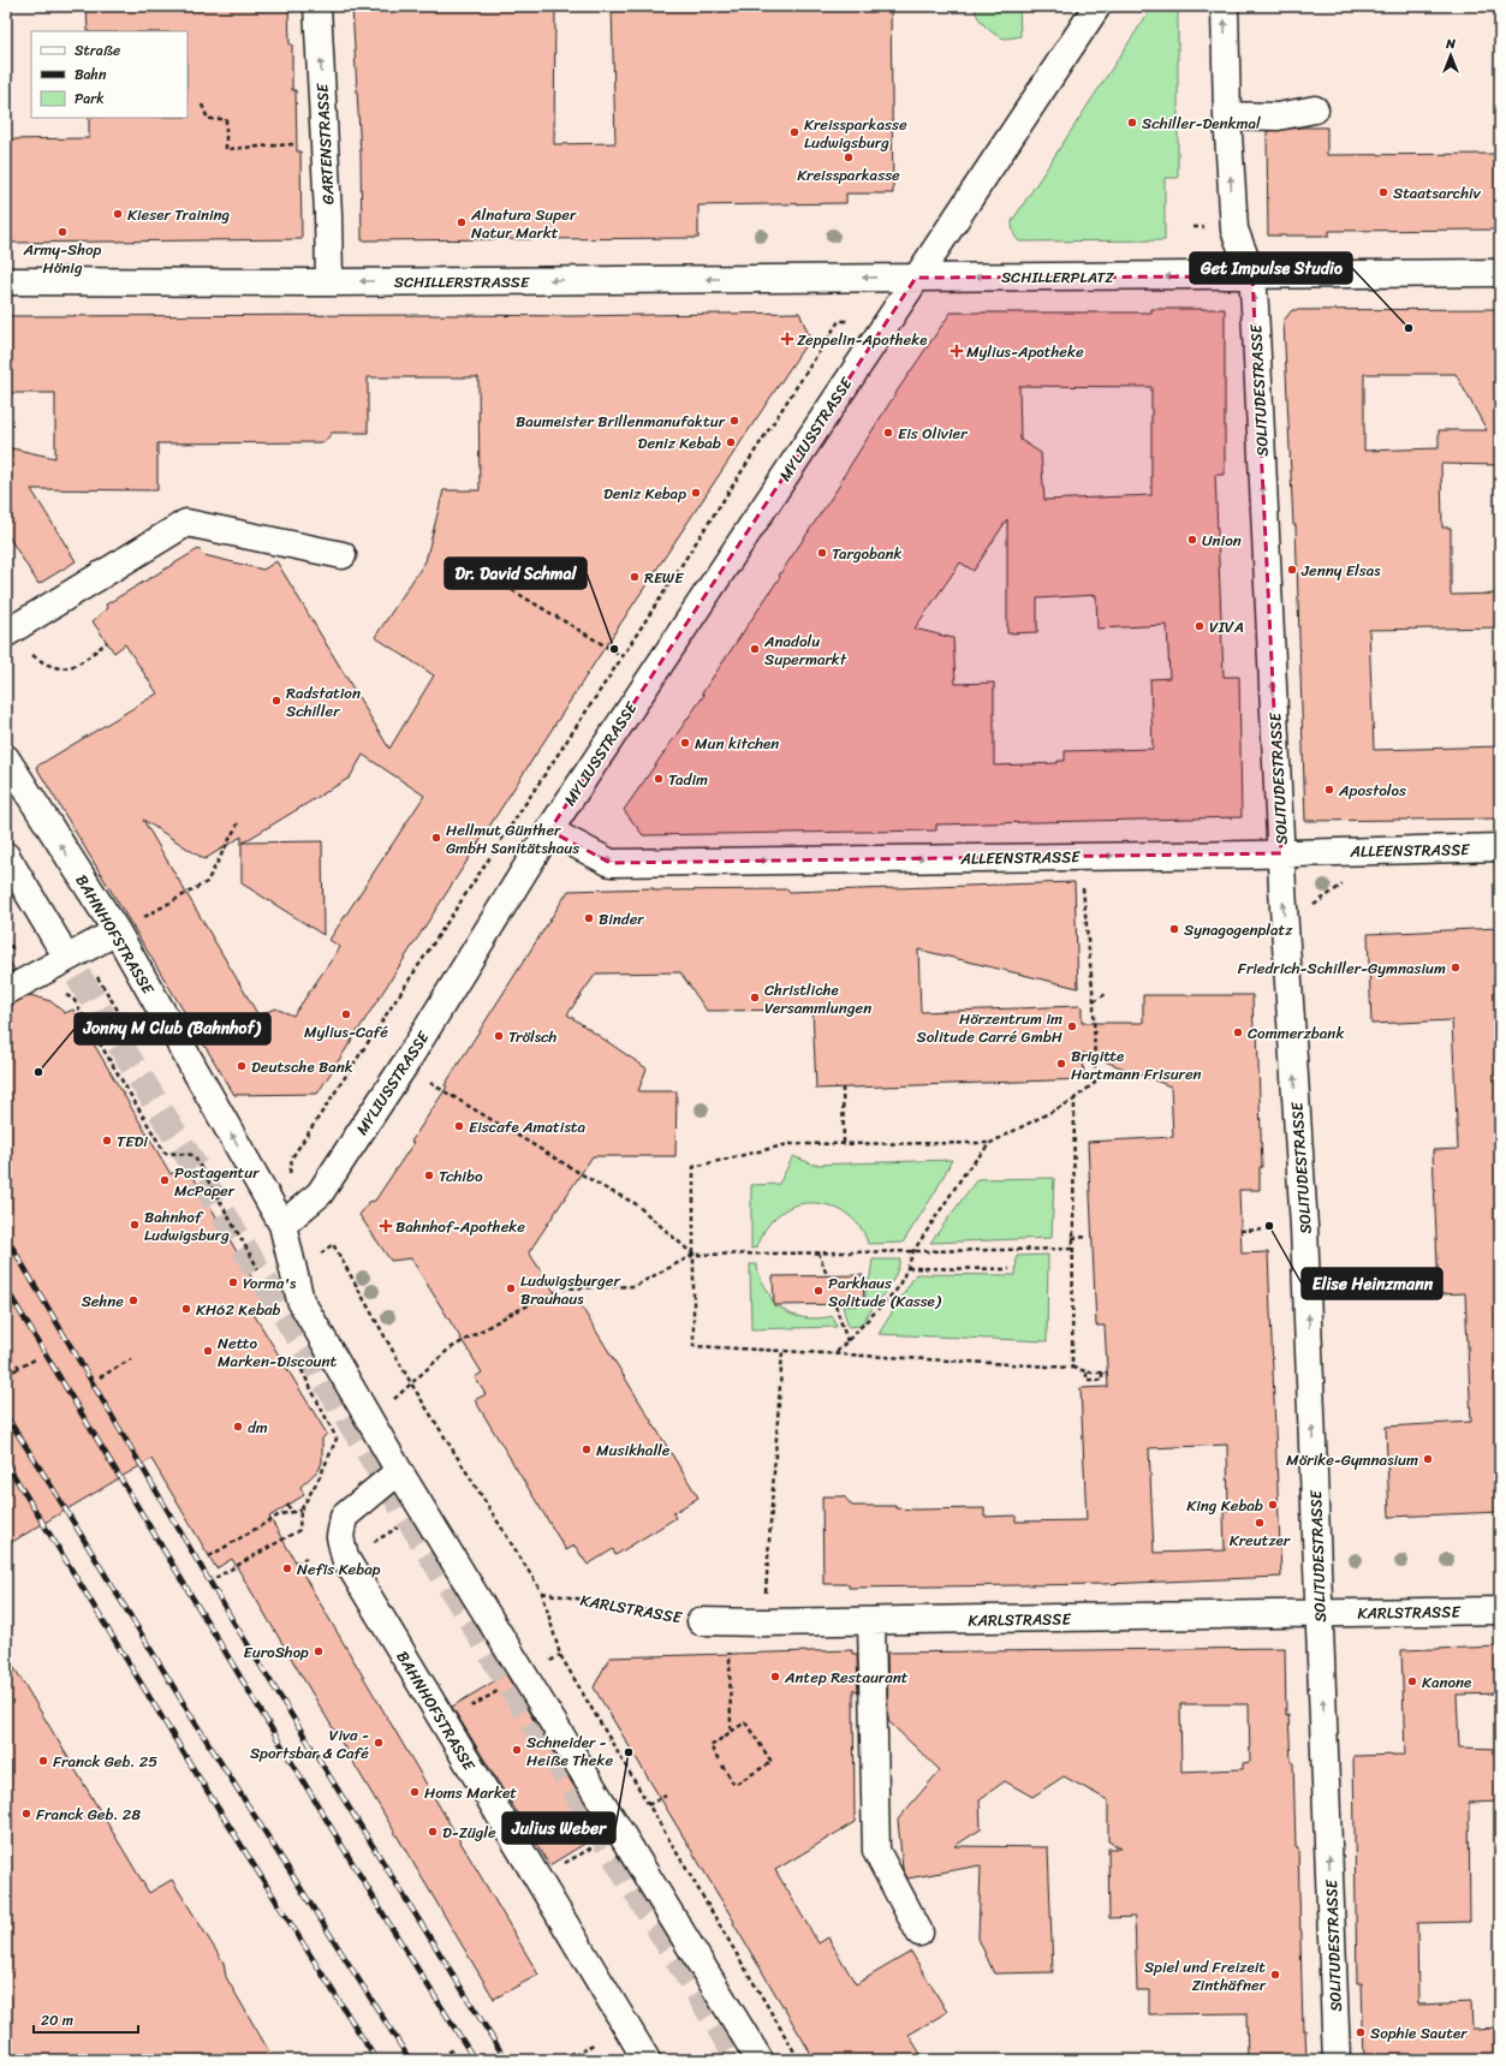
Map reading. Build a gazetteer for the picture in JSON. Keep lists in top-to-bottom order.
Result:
{
  "streets": {
    "street": [
      "GARTENSTRASSE",
      "SCHILLERPLATZ",
      "SCHILLERSTRASSE",
      "SOLITUDESTRASSE",
      "MYLIUSSTRASSE",
      "ALLEENSTRASSE",
      "BAHNHOFSTRASSE",
      "KARLSTRASSE"
    ]
  },
  "crossings": [
    ["GARTENSTRASSE", "SCHILLERSTRASSE"],
    ["SCHILLERPLATZ", "SCHILLERSTRASSE"],
    ["SCHILLERPLATZ", "SOLITUDESTRASSE"],
    ["SCHILLERPLATZ", "MYLIUSSTRASSE"],
    ["SCHILLERSTRASSE", "MYLIUSSTRASSE"],
    ["SOLITUDESTRASSE", "ALLEENSTRASSE"],
    ["SOLITUDESTRASSE", "KARLSTRASSE"],
    ["MYLIUSSTRASSE", "ALLEENSTRASSE"],
    ["MYLIUSSTRASSE", "BAHNHOFSTRASSE"]
  ],
  "one_way": [
    "GARTENSTRASSE",
    "SCHILLERPLATZ",
    "SCHILLERSTRASSE",
    "SOLITUDESTRASSE",
    "ALLEENSTRASSE"
  ],
  "places": {
    "other": [
      "Schiller-Denkmal",
      "Kreissparkasse Ludwigsburg",
      "Kreissparkasse",
      "Staatsarchiv",
      "Kieser Training",
      "Alnatura Super Natur Markt",
      "Army-Shop Hönig",
      "Get Impulse Studio",
      "Baumeister Brillenmanufaktur",
      "Eis Olivier",
      "Deniz Kebab",
      "Deniz Kebap",
      "Union",
      "Targobank",
      "Jenny Elsas",
      "REWE",
      "VIVA",
      "Dr. David Schmal",
      "Anadolu Supermarkt",
      "Radstation Schiller",
      "Mun kitchen",
      "Tadim",
      "Apostolos",
      "Hellmut Günther GmbH Sanitätshaus",
      "Binder",
      "Synagogenplatz",
      "Friedrich-Schiller-Gymnasium",
      "Christliche Versammlungen",
      "Mylius-Café",
      "Hörzentrum im Solitude Carré GmbH",
      "Commerzbank",
      "Trölsch",
      "Brigitte Hartmann Frisuren",
      "Deutsche Bank",
      "Jonny M Club (Bahnhof)",
      "Eiscafe Amatista",
      "TEDi",
      "Tchibo",
      "Postagentur McPaper",
      "Bahnhof Ludwigsburg",
      "Elise Heinzmann",
      "Yorma's",
      "Ludwigsburger Brauhaus",
      "Parkhaus Solitude (Kasse)",
      "Sehne",
      "KH62 Kebab",
      "Netto Marken-Discount",
      "dm",
      "Musikhalle",
      "Mörike-Gymnasium",
      "King Kebab",
      "Kreutzer",
      "Nefis Kebap",
      "EuroShop",
      "Antep Restaurant",
      "Kanone",
      "Viva - Sportsbar & Café",
      "Schneider - Heiße Theke",
      "Julius Weber",
      "Franck Geb. 25",
      "Homs Market",
      "Franck Geb. 28",
      "D-Zügle",
      "Spiel und Freizeit Zinthäfner",
      "Sophie Sauter"
    ],
    "health": ["Zeppelin-Apotheke", "Mylius-Apotheke", "Bahnhof-Apotheke"]
  },
  "legend": ["Straße", "Bahn", "Park"],
  "scale_bar": "20 m",
  "north": "top"
}
